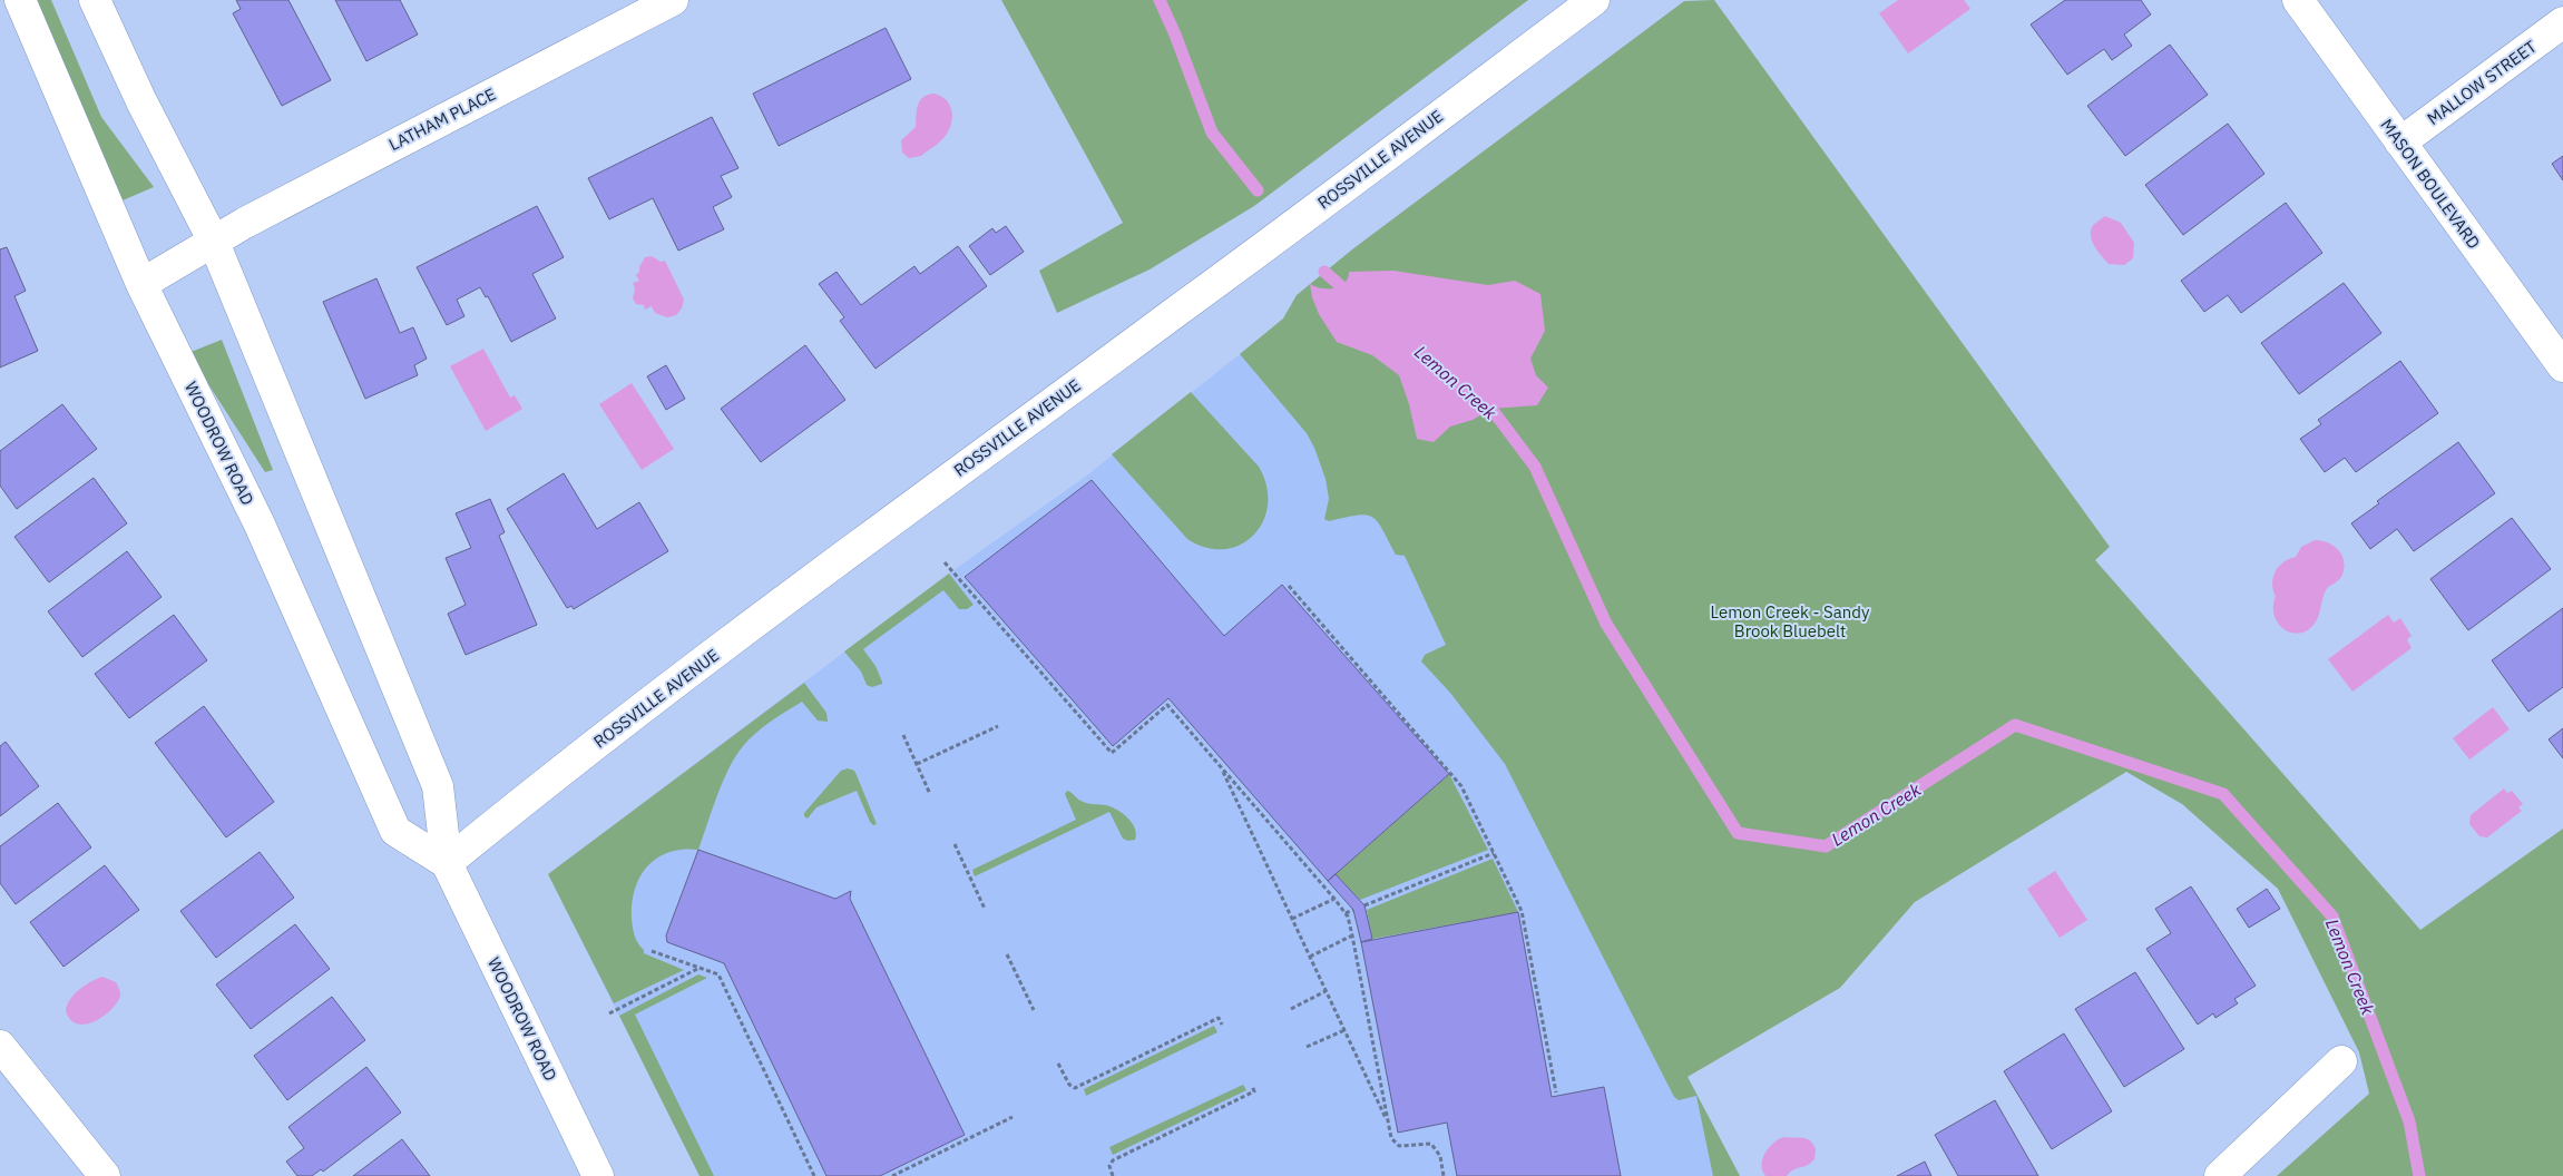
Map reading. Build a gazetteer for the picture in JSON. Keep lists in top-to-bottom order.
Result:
{
  "streets": {
    "street": [
      "MALLOW STREET",
      "LATHAM PLACE",
      "ROSSVILLE AVENUE",
      "MASON BOULEVARD",
      "WOODROW ROAD"
    ]
  },
  "crossings": [
    ["MALLOW STREET", "MASON BOULEVARD"],
    ["LATHAM PLACE", "WOODROW ROAD"],
    ["ROSSVILLE AVENUE", "WOODROW ROAD"]
  ],
  "water": ["Lemon Creek"],
  "parks": ["Lemon Creek - Sandy Brook Bluebelt"]
}
